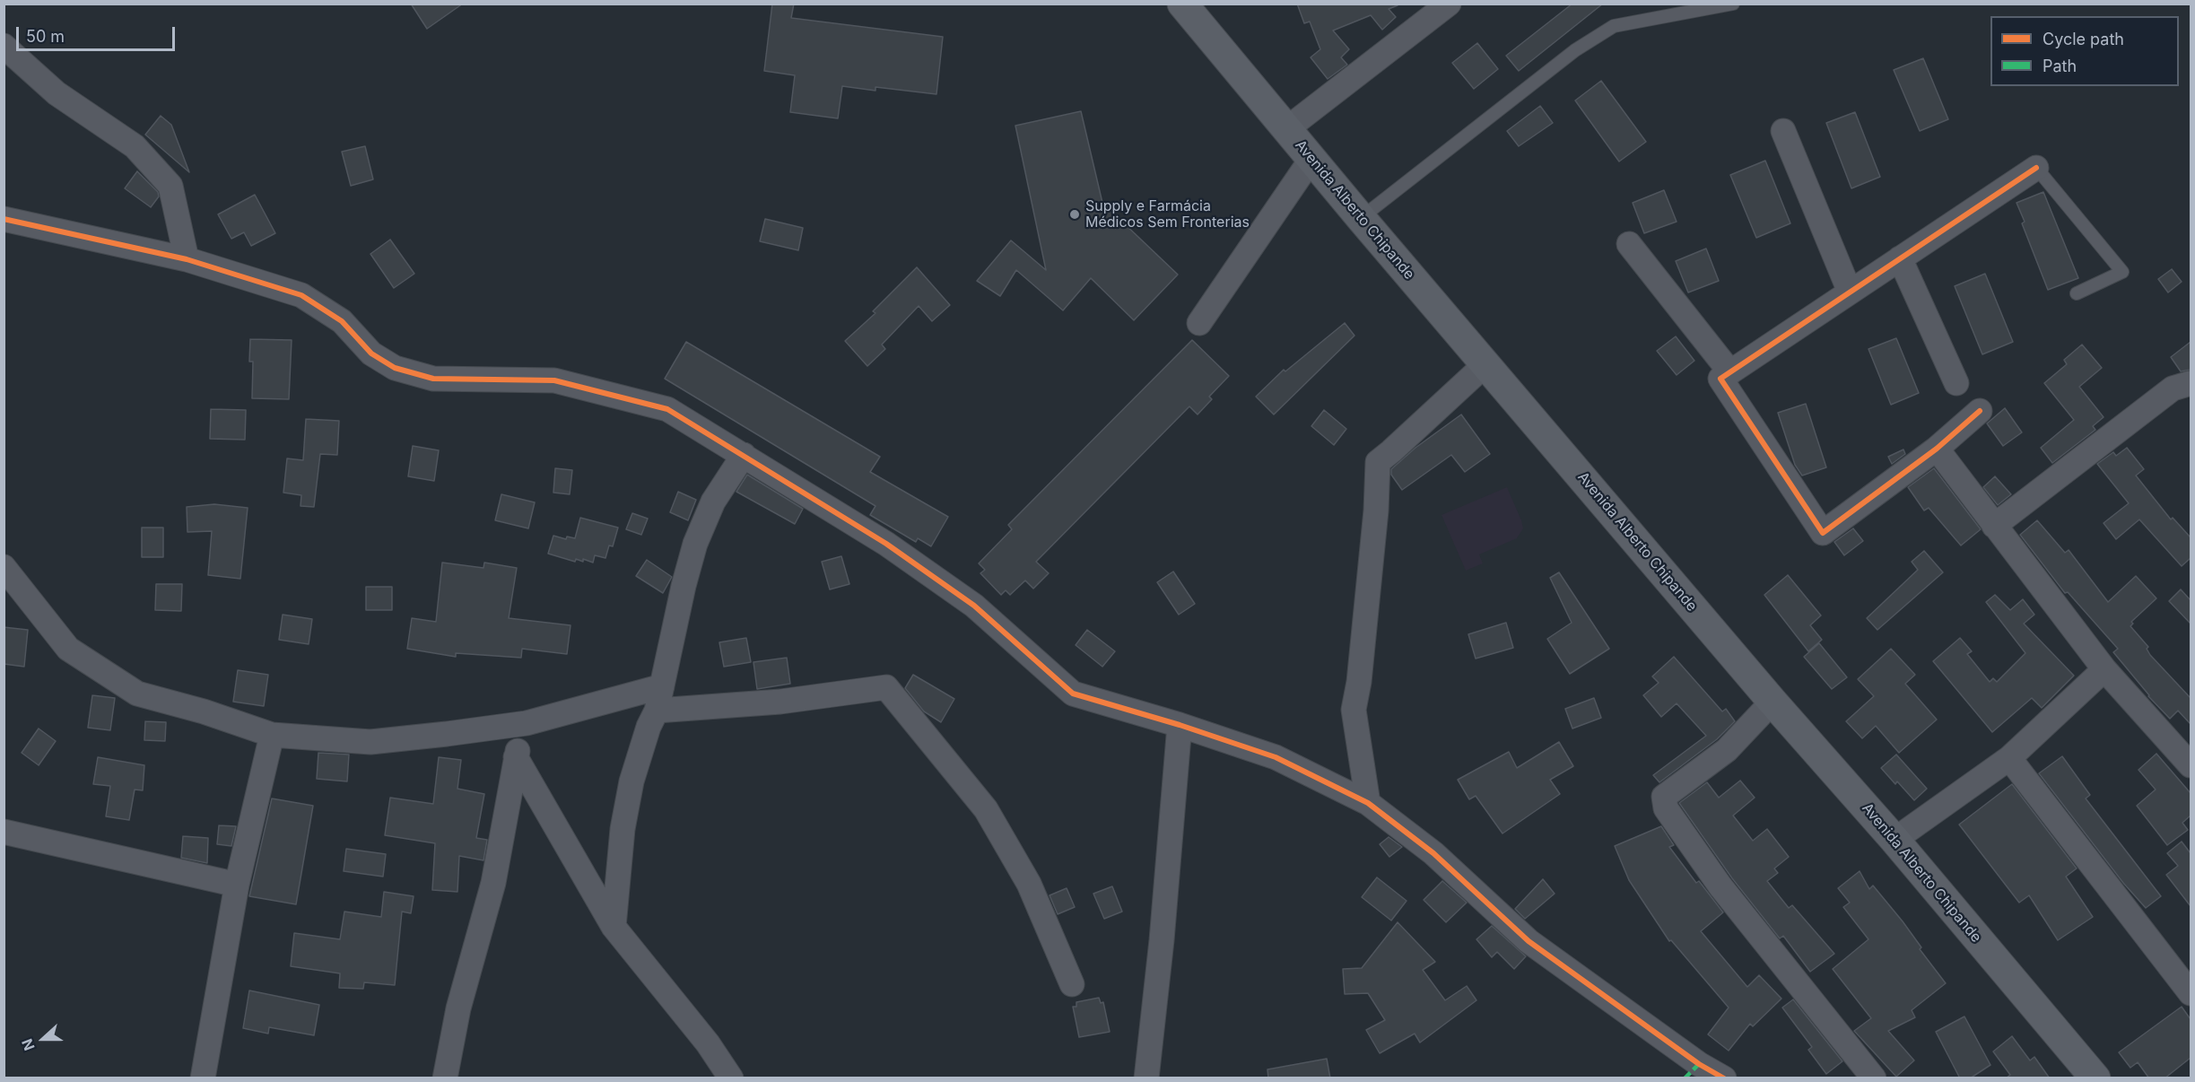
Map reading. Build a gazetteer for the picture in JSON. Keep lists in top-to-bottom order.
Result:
{
  "streets": {
    "main road": ["Avenida Alberto Chipande"]
  },
  "places": ["Supply e Farmácia Médicos Sem Fronterias"],
  "legend": ["Cycle path", "Path"],
  "scale_bar": "50 m",
  "north": "left"
}
